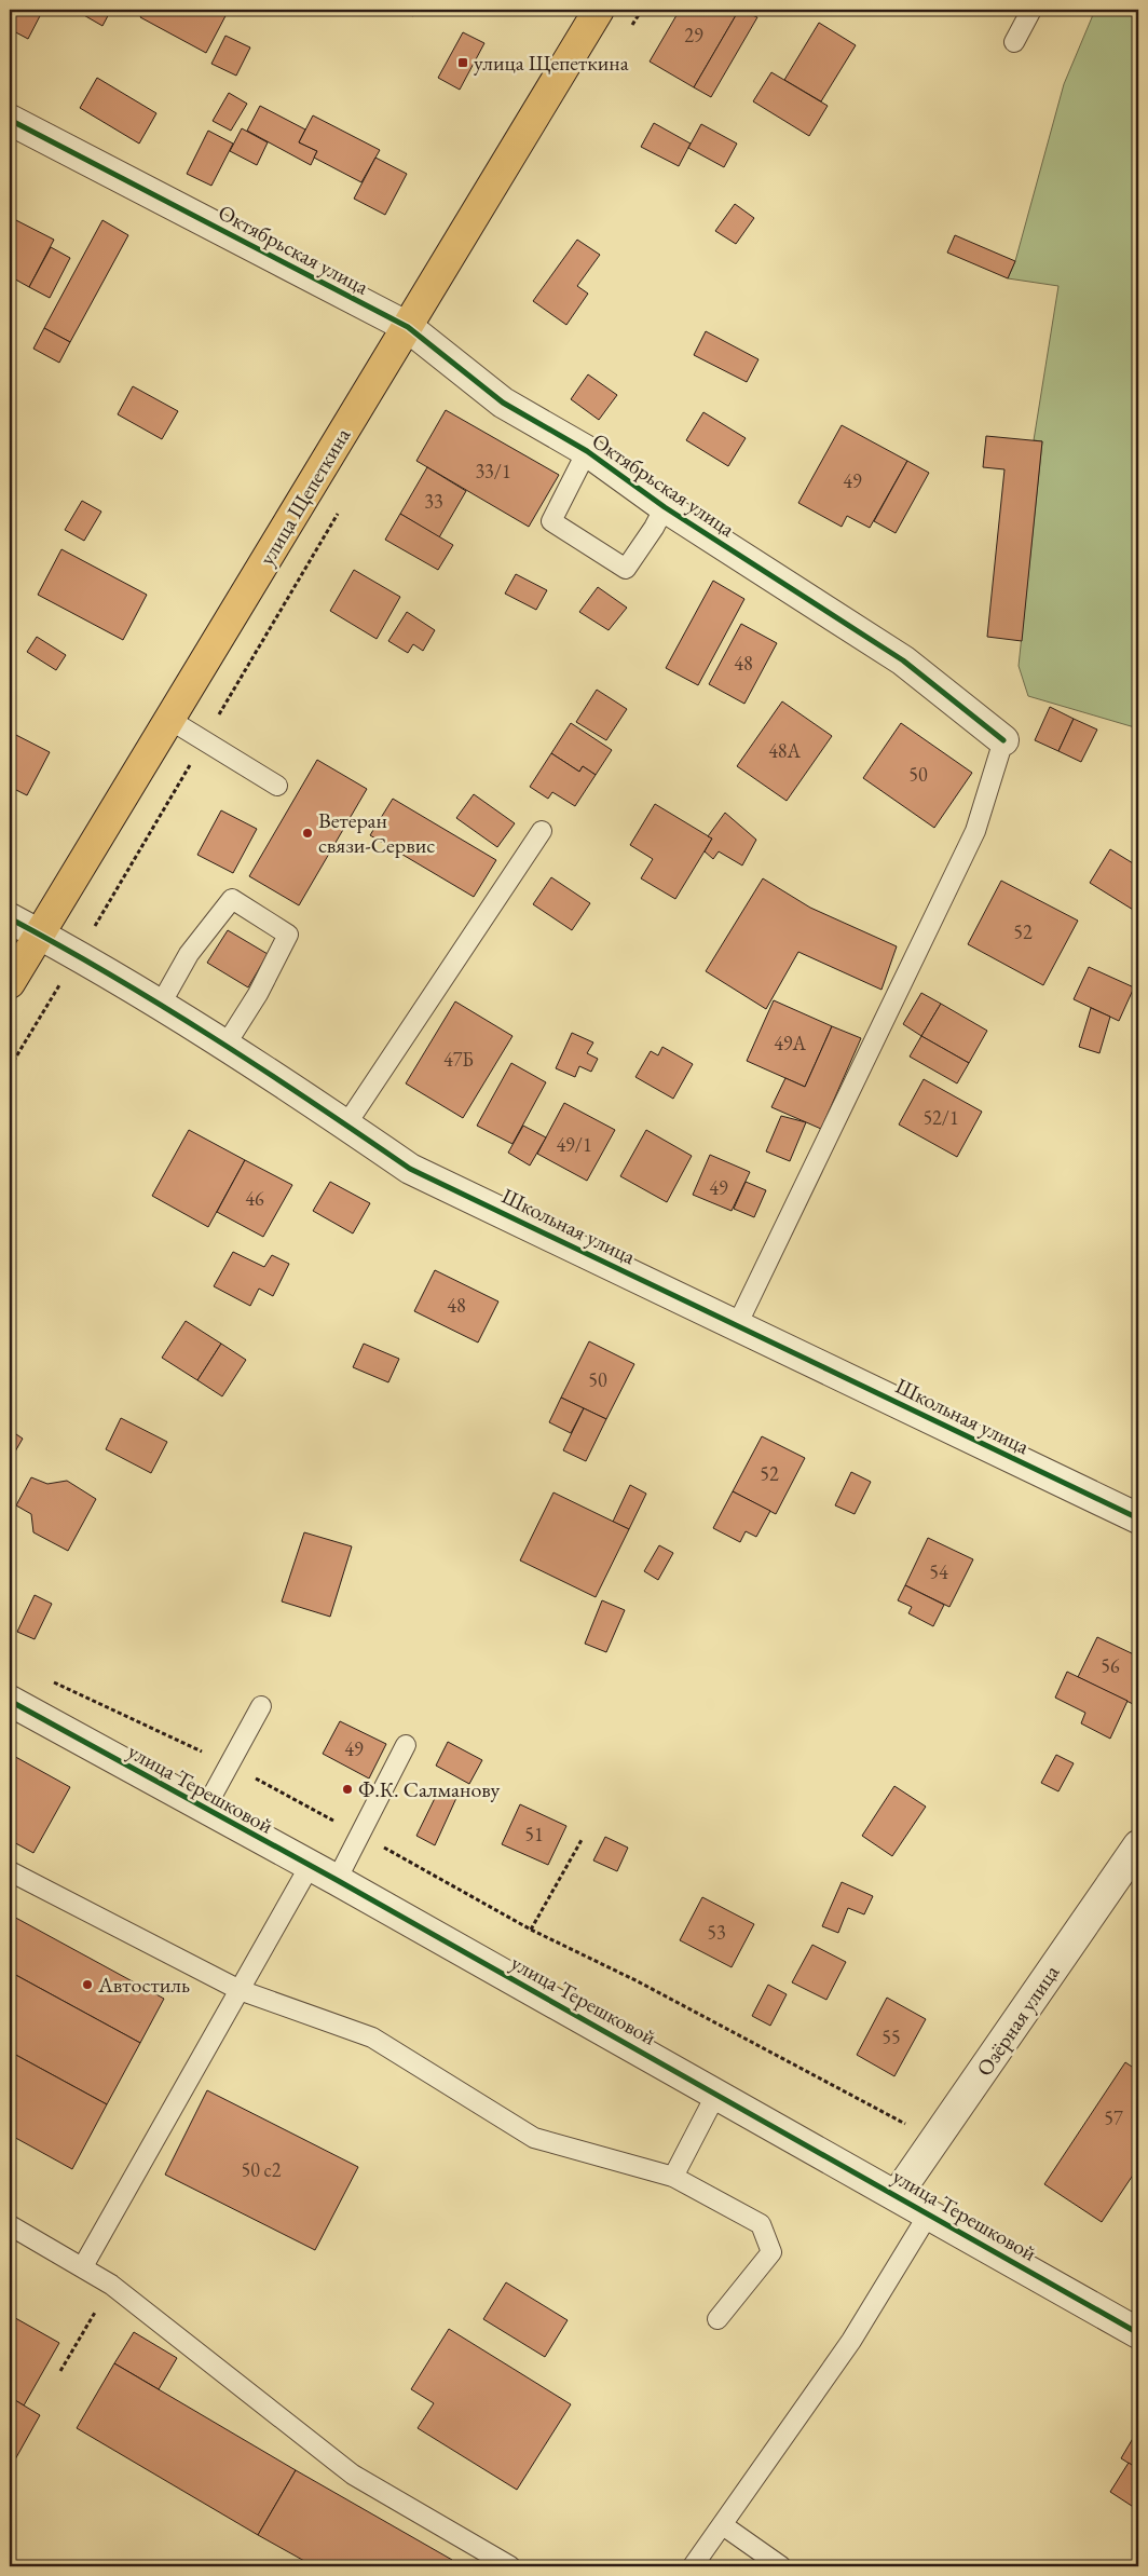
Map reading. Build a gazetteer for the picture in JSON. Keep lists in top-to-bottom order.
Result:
{
  "streets": {
    "main road": ["улица Щепеткина"],
    "street": [
      "Октябрьская улица",
      "Школьная улица",
      "улица Терешковой",
      "Озёрная улица"
    ]
  },
  "crossings": [
    ["Октябрьская улица", "улица Щепеткина"],
    ["улица Щепеткина", "Школьная улица"],
    ["улица Терешковой", "Озёрная улица"]
  ],
  "places": {
    "transit": ["улица Щепеткина"],
    "other": ["Ветеран связи-Сервис", "Ф.К. Салманову", "Автостиль"]
  },
  "house_numbers": [
    "29",
    "33/1",
    "49",
    "33",
    "48",
    "48А",
    "50",
    "52",
    "49А",
    "47Б",
    "52/1",
    "49/1",
    "49",
    "46",
    "48",
    "50",
    "52",
    "54",
    "56",
    "49",
    "51",
    "53",
    "55",
    "57",
    "50 с2"
  ]
}
